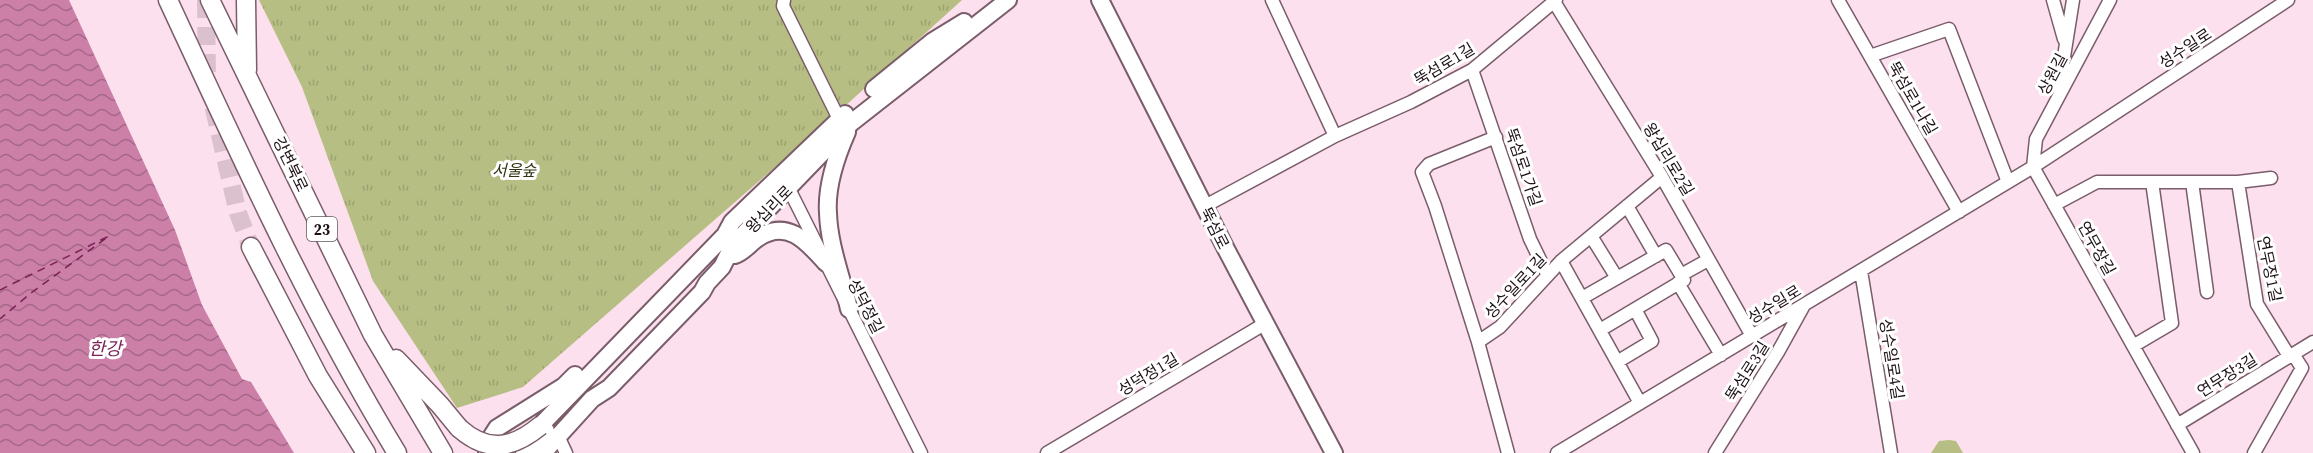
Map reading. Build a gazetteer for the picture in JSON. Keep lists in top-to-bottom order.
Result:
{
  "streets": {
    "highway": ["강변북로", "23"],
    "main road": ["왕십리로", "뚝섬로"],
    "street": [
      "성수일로",
      "뚝섬로1길",
      "상원길",
      "뚝섬로1나길",
      "왕십리로2길",
      "뚝섬로1가길",
      "연무장길",
      "연무장1길",
      "성수일로1길",
      "성덕정길",
      "성수일로4길",
      "뚝섬로3길",
      "성덕정1길",
      "연무장3길"
    ]
  },
  "crossings": [
    ["성수일로", "상원길"],
    ["성수일로", "뚝섬로1나길"],
    ["성수일로", "왕십리로2길"],
    ["성수일로", "연무장길"],
    ["성수일로", "성수일로4길"],
    ["성수일로", "뚝섬로3길"],
    ["뚝섬로1길", "왕십리로2길"],
    ["뚝섬로1길", "뚝섬로1가길"],
    ["뚝섬로1길", "뚝섬로"],
    ["상원길", "연무장길"],
    ["왕십리로2길", "성수일로1길"],
    ["뚝섬로1가길", "성수일로1길"],
    ["왕십리로", "성덕정길"],
    ["뚝섬로", "성덕정1길"],
    ["연무장길", "연무장3길"],
    ["연무장1길", "연무장3길"]
  ],
  "water": ["한강"],
  "parks": ["서울숲"]
}
